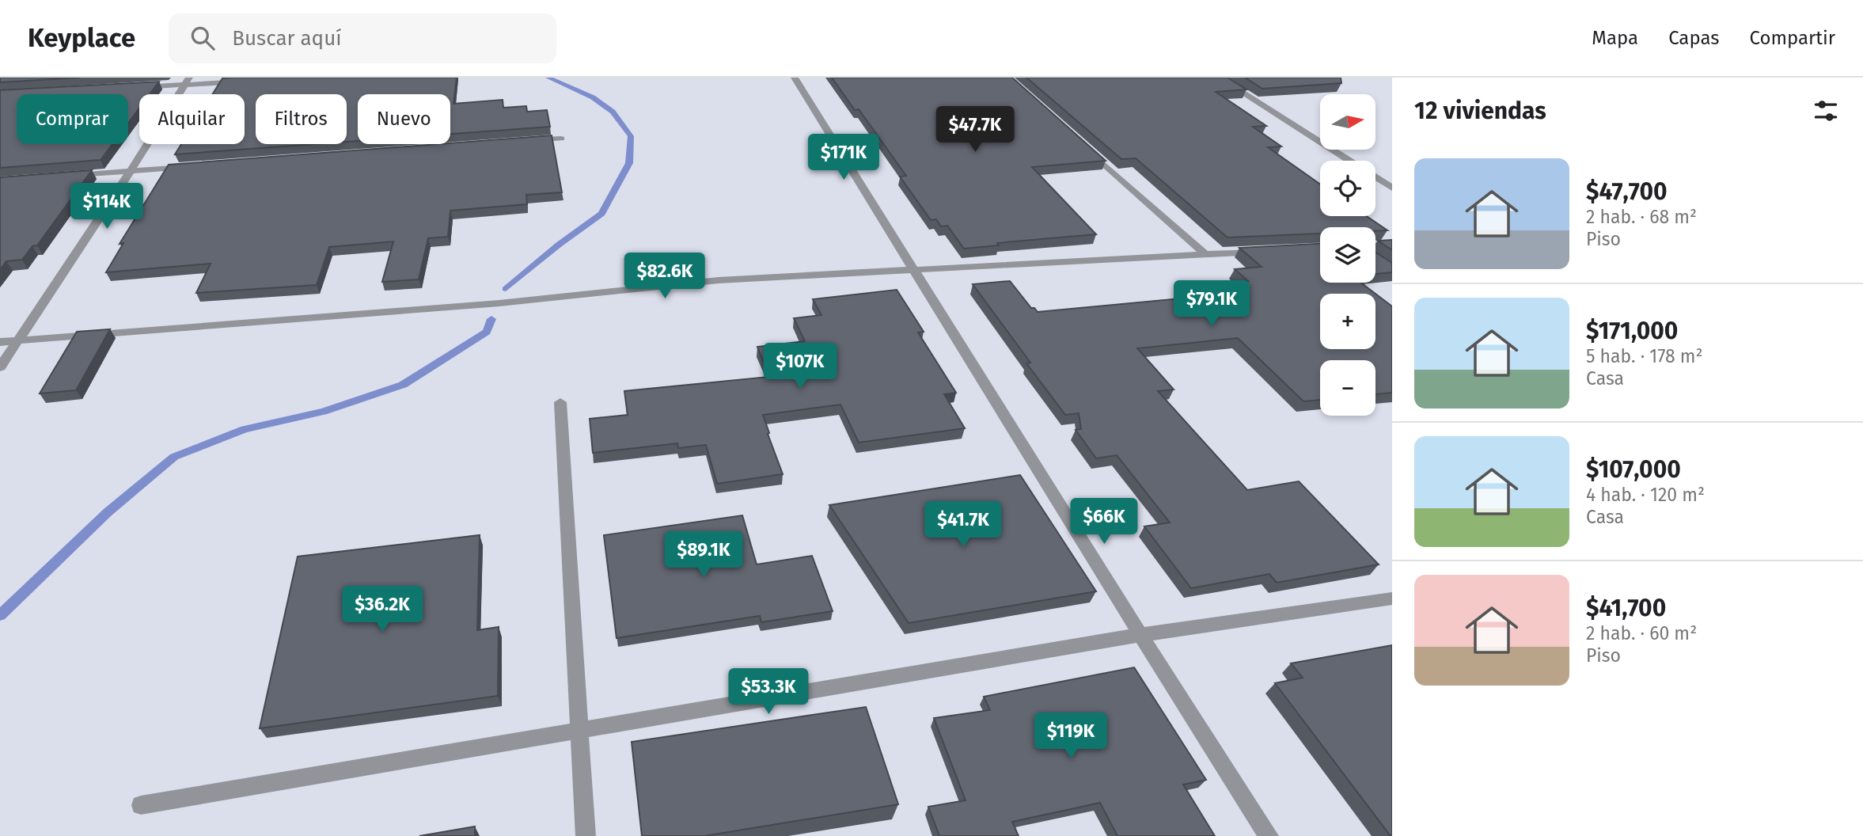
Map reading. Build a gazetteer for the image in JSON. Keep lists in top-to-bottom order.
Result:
{
  "north": "right",
  "page": {
    "header": "Keyplace",
    "search": "Buscar aquí",
    "nav": ["Mapa", "Capas", "Compartir"],
    "heading": "12 viviendas",
    "map_buttons": ["+", "−"],
    "chip": [
      "Comprar",
      "Alquilar",
      "Filtros",
      "Nuevo"
    ],
    "price": [
      "$47.7K",
      "$171K",
      "$114K",
      "$82.6K",
      "$79.1K",
      "$107K",
      "$66K",
      "$41.7K",
      "$89.1K",
      "$36.2K",
      "$53.3K",
      "$119K"
    ],
    "list": [
      {
        "name": "$47,700",
        "note": "2 hab. · 68 m² · Piso"
      },
      {
        "name": "$171,000",
        "note": "5 hab. · 178 m² · Casa"
      },
      {
        "name": "$107,000",
        "note": "4 hab. · 120 m² · Casa"
      },
      {
        "name": "$41,700",
        "note": "2 hab. · 60 m² · Piso"
      }
    ]
  }
}
